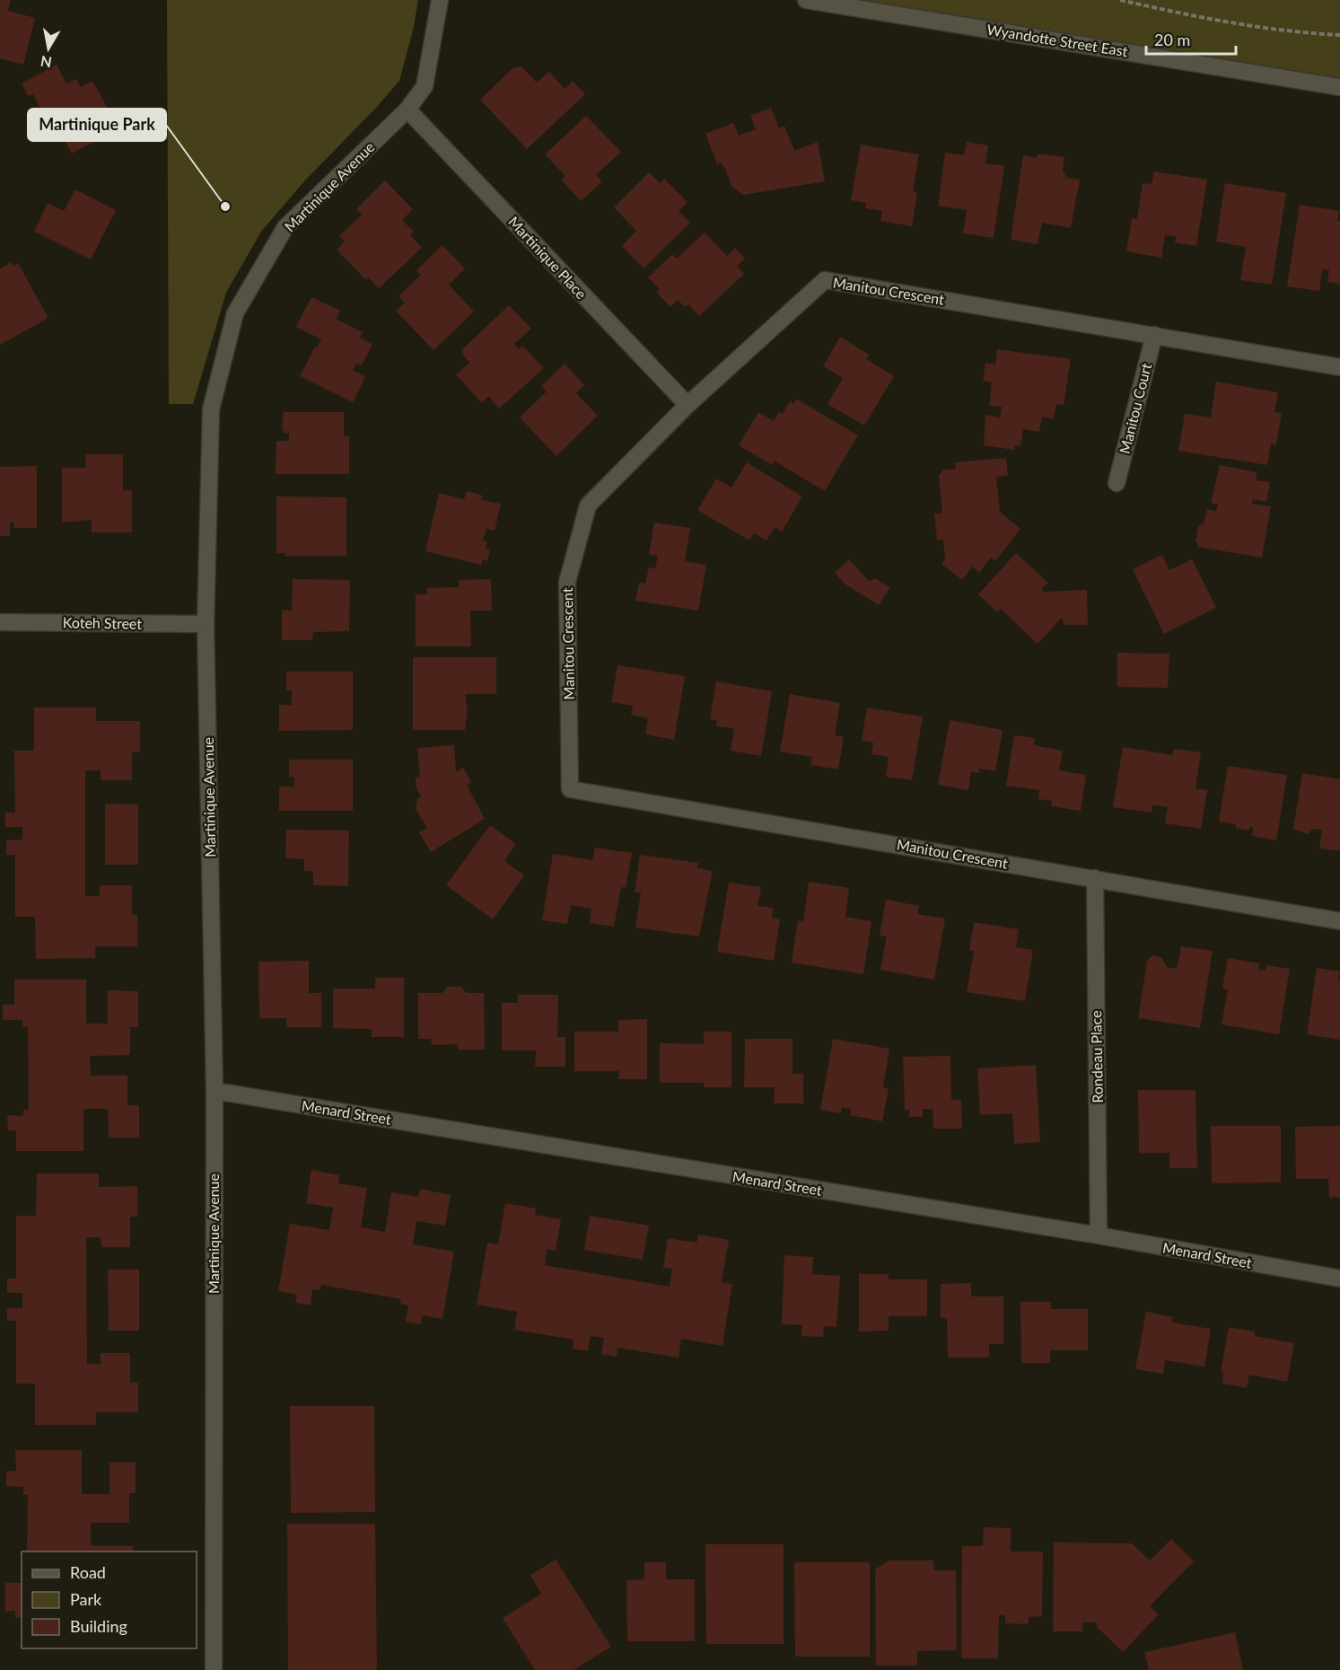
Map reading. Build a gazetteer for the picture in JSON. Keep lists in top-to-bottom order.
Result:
{
  "streets": {
    "street": [
      "Wyandotte Street East",
      "Martinique Avenue",
      "Martinique Place",
      "Manitou Crescent",
      "Manitou Court",
      "Koteh Street",
      "Rondeau Place",
      "Menard Street"
    ]
  },
  "crossings": [
    ["Martinique Avenue", "Martinique Place"],
    ["Martinique Avenue", "Koteh Street"],
    ["Martinique Avenue", "Menard Street"],
    ["Martinique Place", "Manitou Crescent"],
    ["Manitou Crescent", "Manitou Court"],
    ["Manitou Crescent", "Rondeau Place"],
    ["Rondeau Place", "Menard Street"]
  ],
  "places": ["Martinique Park"],
  "legend": ["Road", "Park", "Building"],
  "scale_bar": "20 m",
  "north": "bottom"
}
